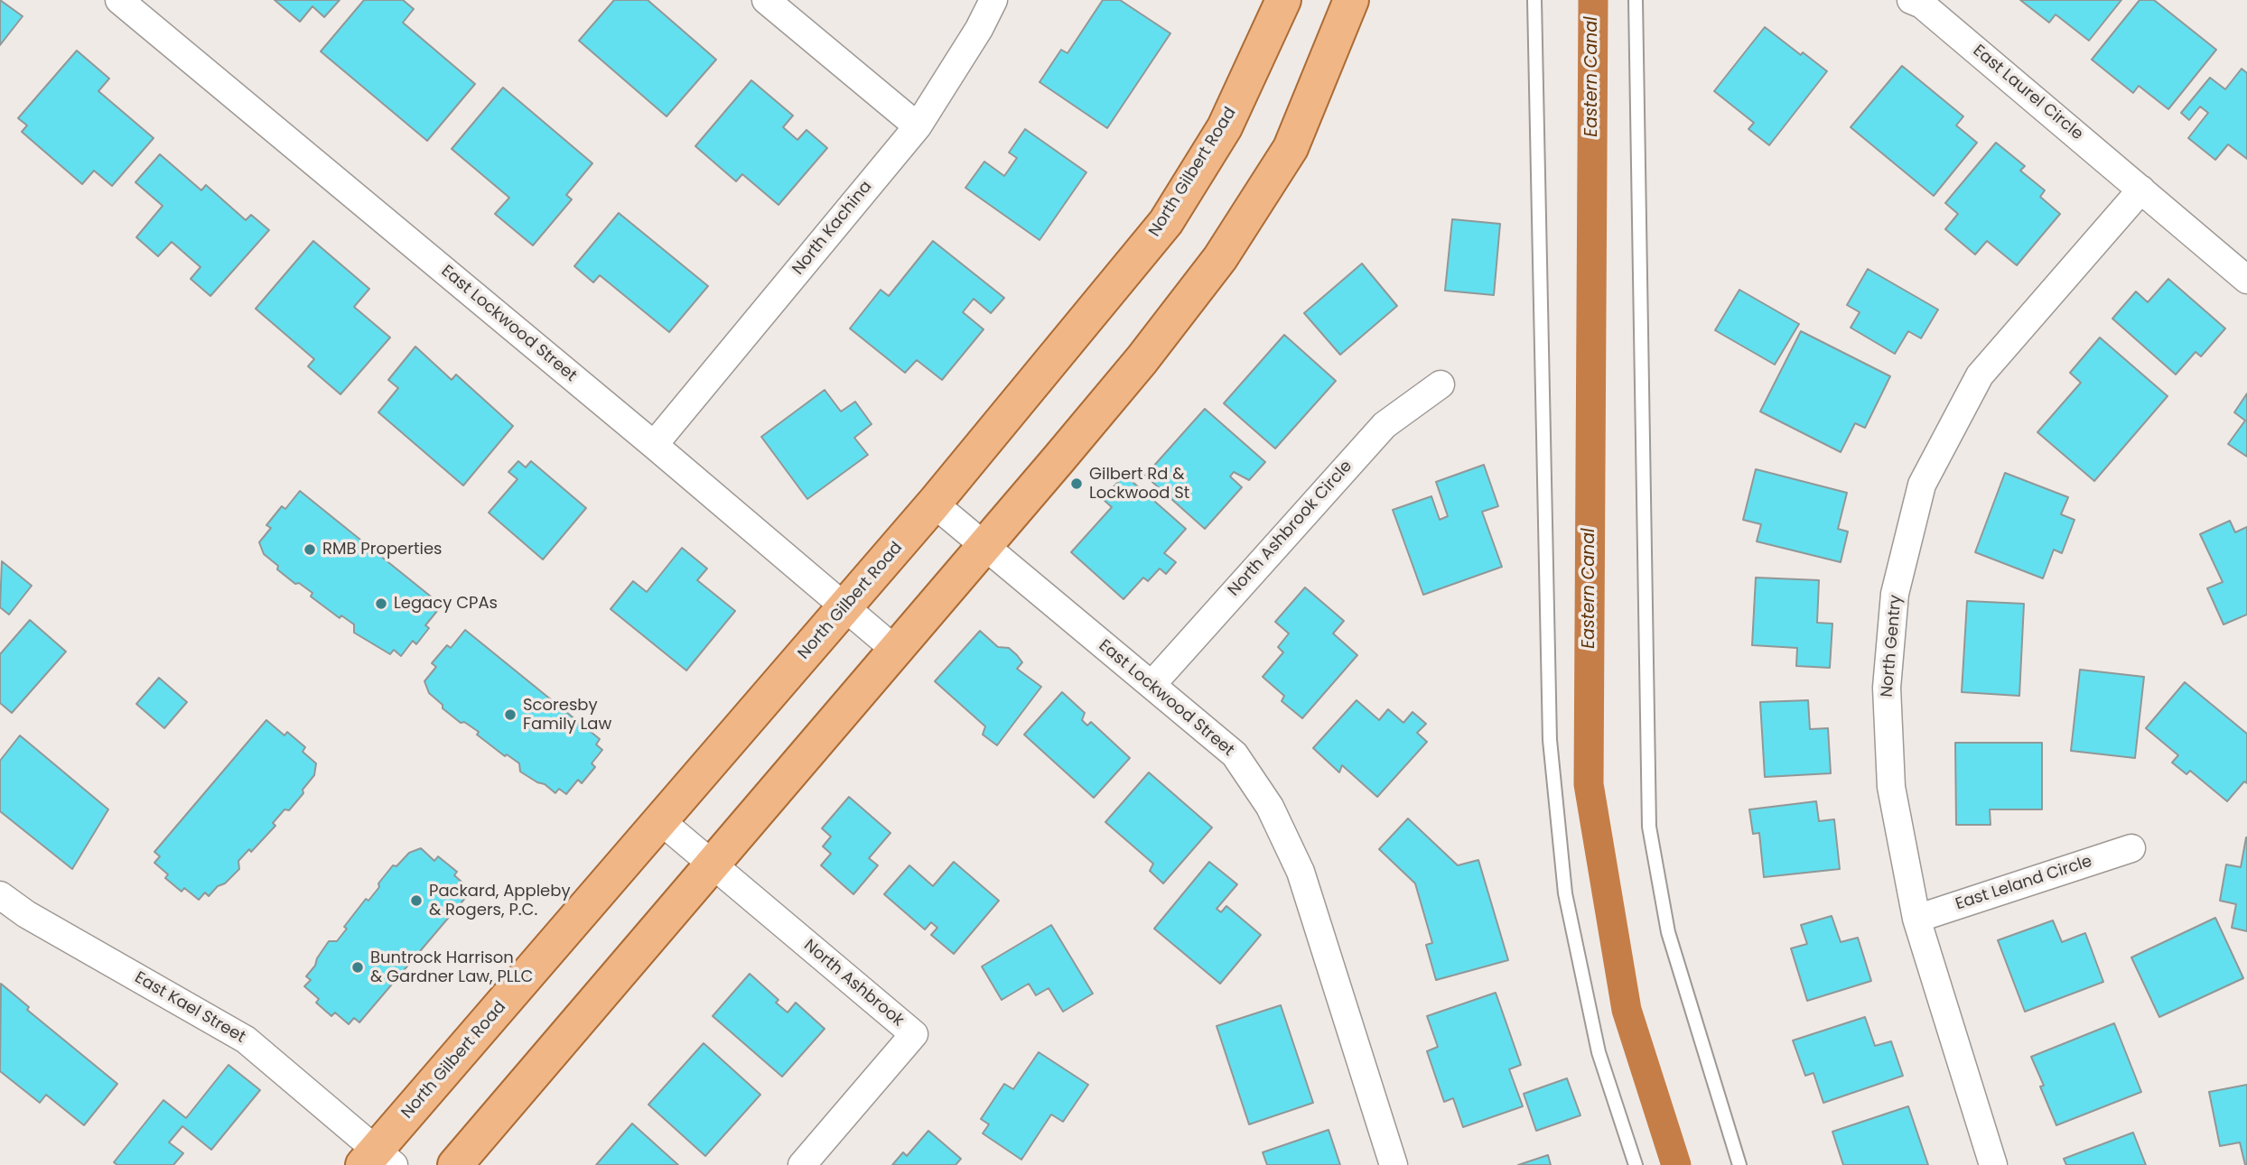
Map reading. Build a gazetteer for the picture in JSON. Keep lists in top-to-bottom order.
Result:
{
  "streets": {
    "main road": ["North Gilbert Road"],
    "street": [
      "East Laurel Circle",
      "North Kachina",
      "East Lockwood Street",
      "North Ashbrook Circle",
      "North Gentry",
      "East Leland Circle",
      "North Ashbrook",
      "East Kael Street"
    ]
  },
  "crossings": [
    ["East Laurel Circle", "North Gentry"],
    ["North Gilbert Road", "East Lockwood Street"],
    ["North Gilbert Road", "North Ashbrook"],
    ["North Gilbert Road", "East Kael Street"],
    ["North Kachina", "East Lockwood Street"],
    ["East Lockwood Street", "North Ashbrook Circle"],
    ["North Gentry", "East Leland Circle"]
  ],
  "water": ["Eastern Canal"],
  "places": [
    "Gilbert Rd & Lockwood St",
    "RMB Properties",
    "Legacy CPAs",
    "Scoresby Family Law",
    "Packard, Appleby & Rogers, P.C.",
    "Buntrock Harrison & Gardner Law, PLLC"
  ]
}
